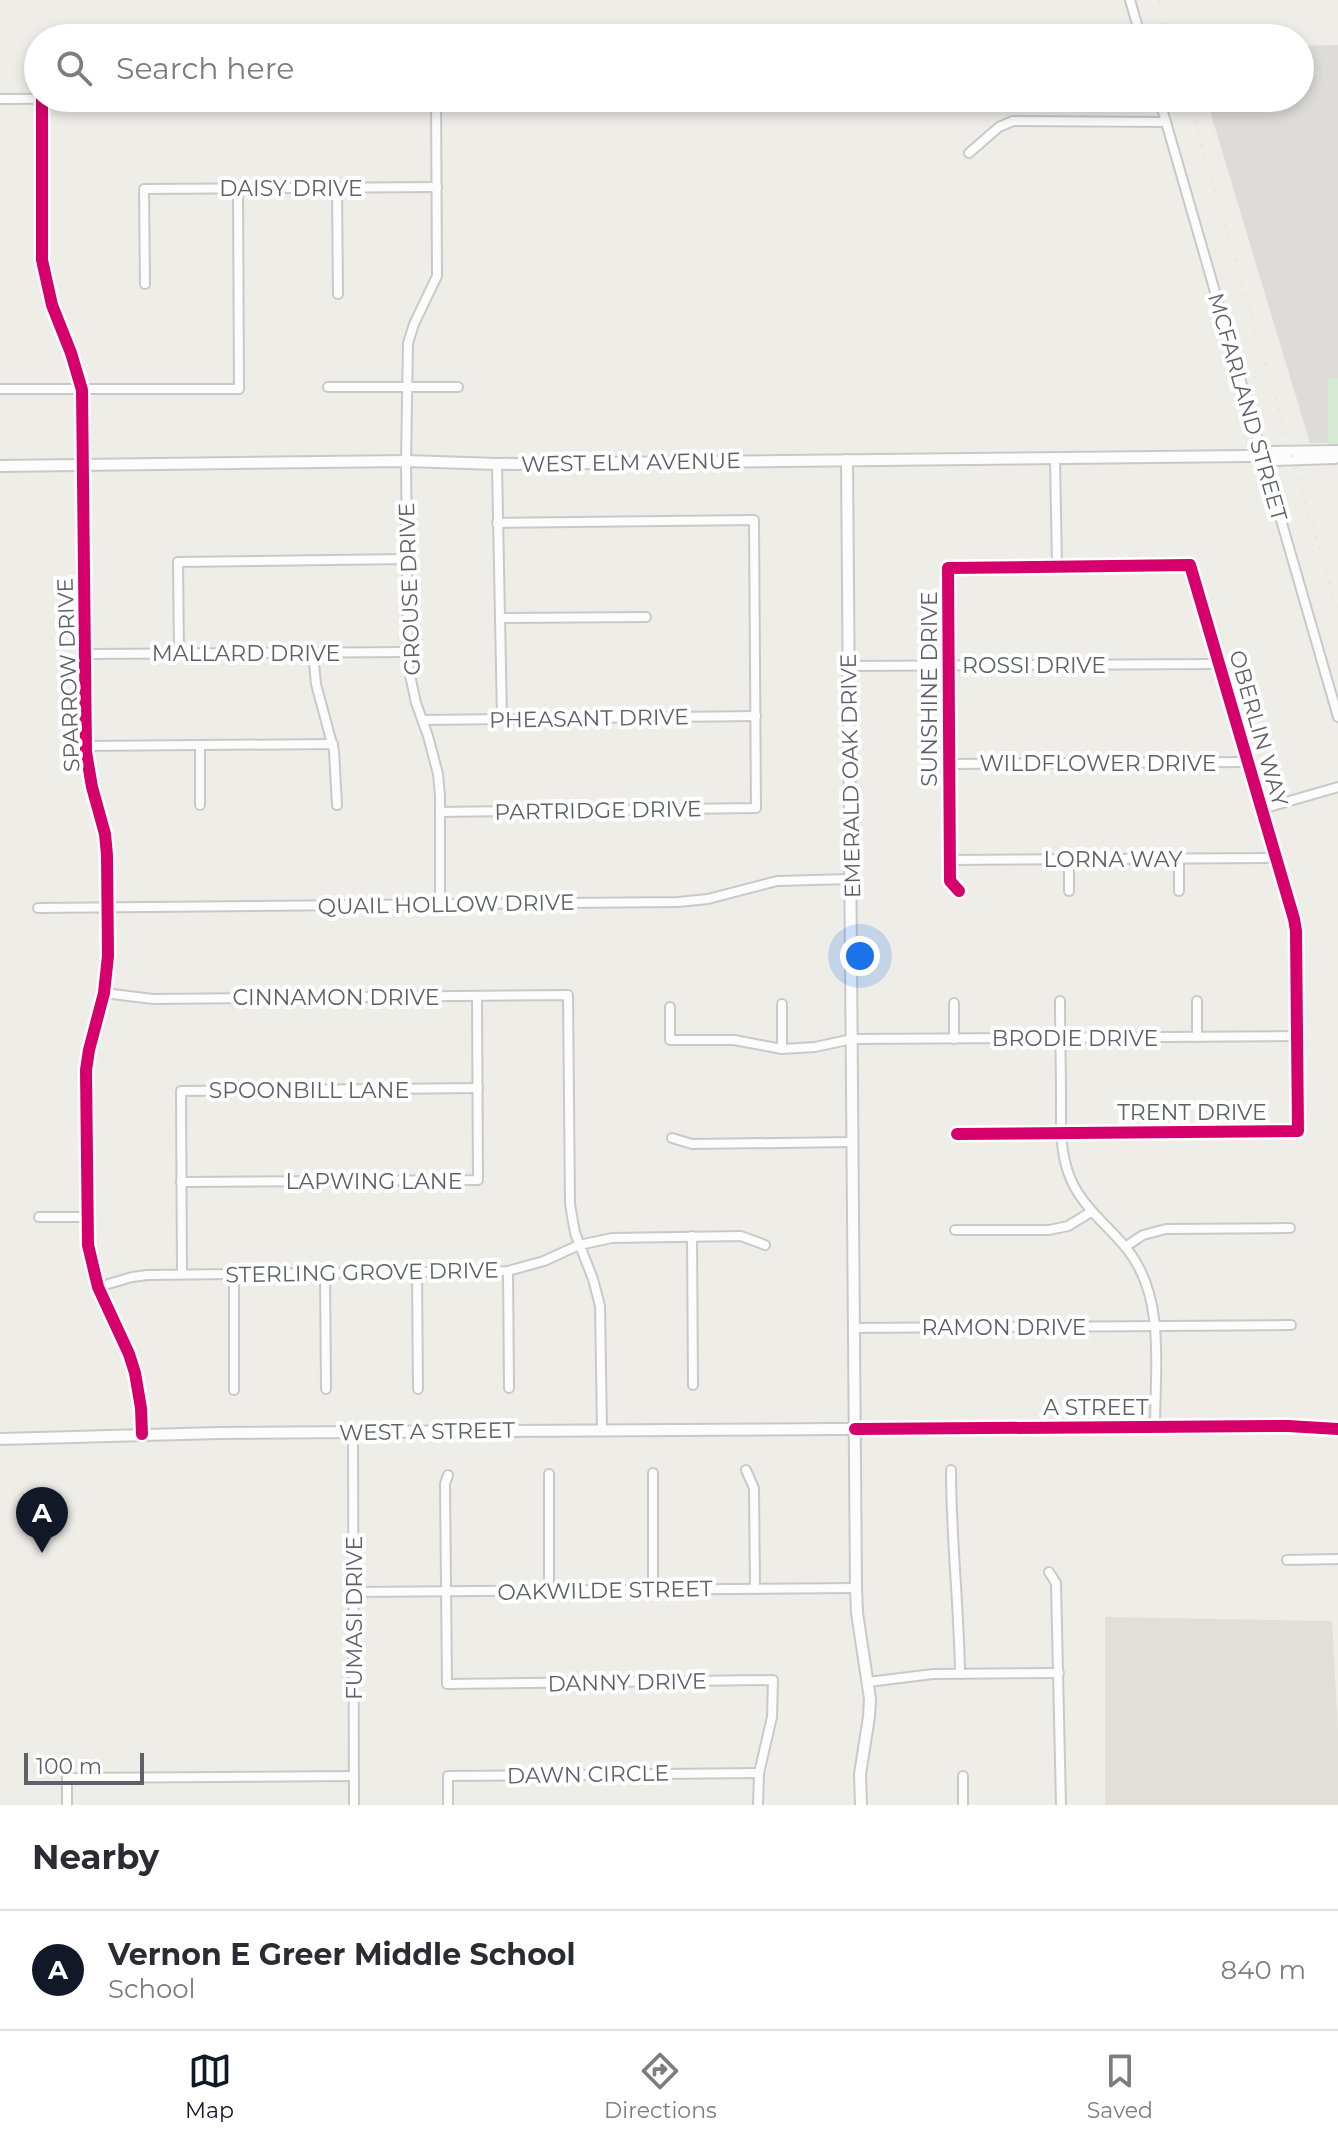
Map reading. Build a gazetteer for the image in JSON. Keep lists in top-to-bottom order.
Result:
{
  "streets": {
    "street": [
      "DAISY DRIVE",
      "MCFARLAND STREET",
      "WEST ELM AVENUE",
      "GROUSE DRIVE",
      "MALLARD DRIVE",
      "ROSSI DRIVE",
      "SPARROW DRIVE",
      "SUNSHINE DRIVE",
      "PHEASANT DRIVE",
      "OBERLIN WAY",
      "WILDFLOWER DRIVE",
      "EMERALD OAK DRIVE",
      "PARTRIDGE DRIVE",
      "LORNA WAY",
      "QUAIL HOLLOW DRIVE",
      "CINNAMON DRIVE",
      "BRODIE DRIVE",
      "SPOONBILL LANE",
      "TRENT DRIVE",
      "LAPWING LANE",
      "STERLING GROVE DRIVE",
      "RAMON DRIVE",
      "A STREET",
      "WEST A STREET",
      "OAKWILDE STREET",
      "FUMASI DRIVE",
      "DANNY DRIVE",
      "DAWN CIRCLE"
    ]
  },
  "crossings": [
    ["DAISY DRIVE", "GROUSE DRIVE"],
    ["MCFARLAND STREET", "WEST ELM AVENUE"],
    ["WEST ELM AVENUE", "GROUSE DRIVE"],
    ["WEST ELM AVENUE", "SPARROW DRIVE"],
    ["WEST ELM AVENUE", "EMERALD OAK DRIVE"],
    ["GROUSE DRIVE", "MALLARD DRIVE"],
    ["GROUSE DRIVE", "PHEASANT DRIVE"],
    ["GROUSE DRIVE", "PARTRIDGE DRIVE"],
    ["GROUSE DRIVE", "QUAIL HOLLOW DRIVE"],
    ["MALLARD DRIVE", "SPARROW DRIVE"],
    ["ROSSI DRIVE", "SUNSHINE DRIVE"],
    ["ROSSI DRIVE", "OBERLIN WAY"],
    ["ROSSI DRIVE", "EMERALD OAK DRIVE"],
    ["SPARROW DRIVE", "QUAIL HOLLOW DRIVE"],
    ["SPARROW DRIVE", "CINNAMON DRIVE"],
    ["SPARROW DRIVE", "STERLING GROVE DRIVE"],
    ["SPARROW DRIVE", "WEST A STREET"],
    ["SUNSHINE DRIVE", "OBERLIN WAY"],
    ["SUNSHINE DRIVE", "WILDFLOWER DRIVE"],
    ["SUNSHINE DRIVE", "LORNA WAY"],
    ["PHEASANT DRIVE", "PARTRIDGE DRIVE"],
    ["OBERLIN WAY", "WILDFLOWER DRIVE"],
    ["OBERLIN WAY", "LORNA WAY"],
    ["OBERLIN WAY", "TRENT DRIVE"],
    ["EMERALD OAK DRIVE", "QUAIL HOLLOW DRIVE"],
    ["EMERALD OAK DRIVE", "BRODIE DRIVE"],
    ["EMERALD OAK DRIVE", "RAMON DRIVE"],
    ["EMERALD OAK DRIVE", "A STREET"],
    ["EMERALD OAK DRIVE", "WEST A STREET"],
    ["EMERALD OAK DRIVE", "OAKWILDE STREET"],
    ["CINNAMON DRIVE", "LAPWING LANE"],
    ["CINNAMON DRIVE", "STERLING GROVE DRIVE"],
    ["BRODIE DRIVE", "TRENT DRIVE"],
    ["SPOONBILL LANE", "LAPWING LANE"],
    ["SPOONBILL LANE", "STERLING GROVE DRIVE"],
    ["A STREET", "WEST A STREET"],
    ["WEST A STREET", "FUMASI DRIVE"],
    ["OAKWILDE STREET", "FUMASI DRIVE"],
    ["OAKWILDE STREET", "DANNY DRIVE"],
    ["DANNY DRIVE", "DAWN CIRCLE"]
  ],
  "scale_bar": "100 m",
  "page": {
    "search": "Search here",
    "pins": "A",
    "scale": "100 m",
    "heading": "Nearby",
    "list": [
      {
        "mark": "A",
        "name": "Vernon E Greer Middle School",
        "note": "School",
        "value": "840 m"
      }
    ],
    "nav": ["Map", "Directions", "Saved"]
  }
}
